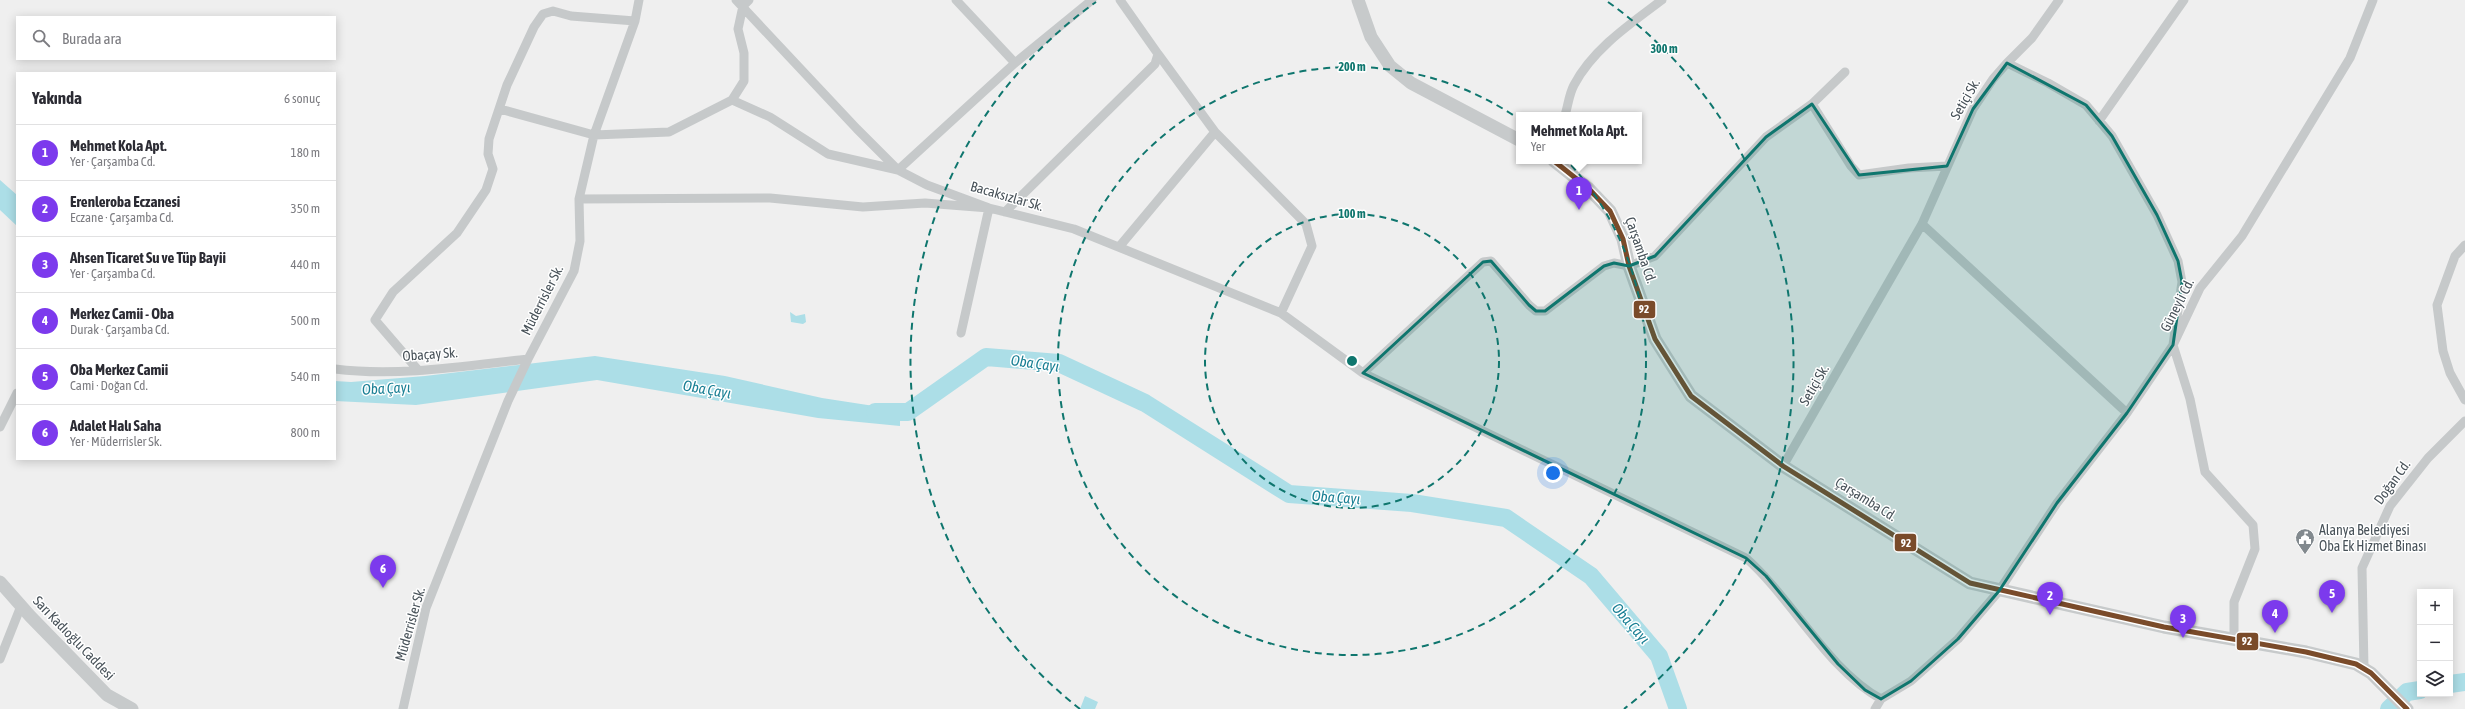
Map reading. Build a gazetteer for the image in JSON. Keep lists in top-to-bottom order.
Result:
{
  "streets": {
    "street": [
      "Setiçi Sk.",
      "Bacaksızlar Sk.",
      "Çarşamba Cd.",
      "Müderrisler Sk.",
      "Güneyli Cd.",
      "Obaçay Sk.",
      "Doğan Cd.",
      "Sarı Kadıoğlu Caddesi"
    ]
  },
  "crossings": [
    ["Setiçi Sk.", "Çarşamba Cd."],
    ["Bacaksızlar Sk.", "Güneyli Cd."],
    ["Çarşamba Cd.", "Güneyli Cd."],
    ["Çarşamba Cd.", "Doğan Cd."],
    ["Müderrisler Sk.", "Obaçay Sk."]
  ],
  "water": ["Oba Çayı"],
  "places": {
    "public building": ["Alanya Belediyesi Oba Ek Hizmet Binası"]
  },
  "lines": ["transit line 92"],
  "page": {
    "search": "Burada ara",
    "heading": ["Yakında", "6 sonuç"],
    "popup": ["Mehmet Kola Apt.", "Yer"],
    "list": [
      {
        "mark": "1",
        "name": "Mehmet Kola Apt.",
        "note": "Yer · Çarşamba Cd.",
        "value": "180 m"
      },
      {
        "mark": "2",
        "name": "Erenleroba Eczanesi",
        "note": "Eczane · Çarşamba Cd.",
        "value": "350 m"
      },
      {
        "mark": "3",
        "name": "Ahsen Ticaret Su ve Tüp Bayii",
        "note": "Yer · Çarşamba Cd.",
        "value": "440 m"
      },
      {
        "mark": "4",
        "name": "Merkez Camii - Oba",
        "note": "Durak · Çarşamba Cd.",
        "value": "500 m"
      },
      {
        "mark": "5",
        "name": "Oba Merkez Camii",
        "note": "Cami · Doğan Cd.",
        "value": "540 m"
      },
      {
        "mark": "6",
        "name": "Adalet Halı Saha",
        "note": "Yer · Müderrisler Sk.",
        "value": "800 m"
      }
    ],
    "pins": [
      "1",
      "6",
      "5",
      "2",
      "4",
      "3"
    ],
    "map_buttons": ["+", "−"]
  },
  "rings": ["300 m", "200 m", "100 m"]
}
